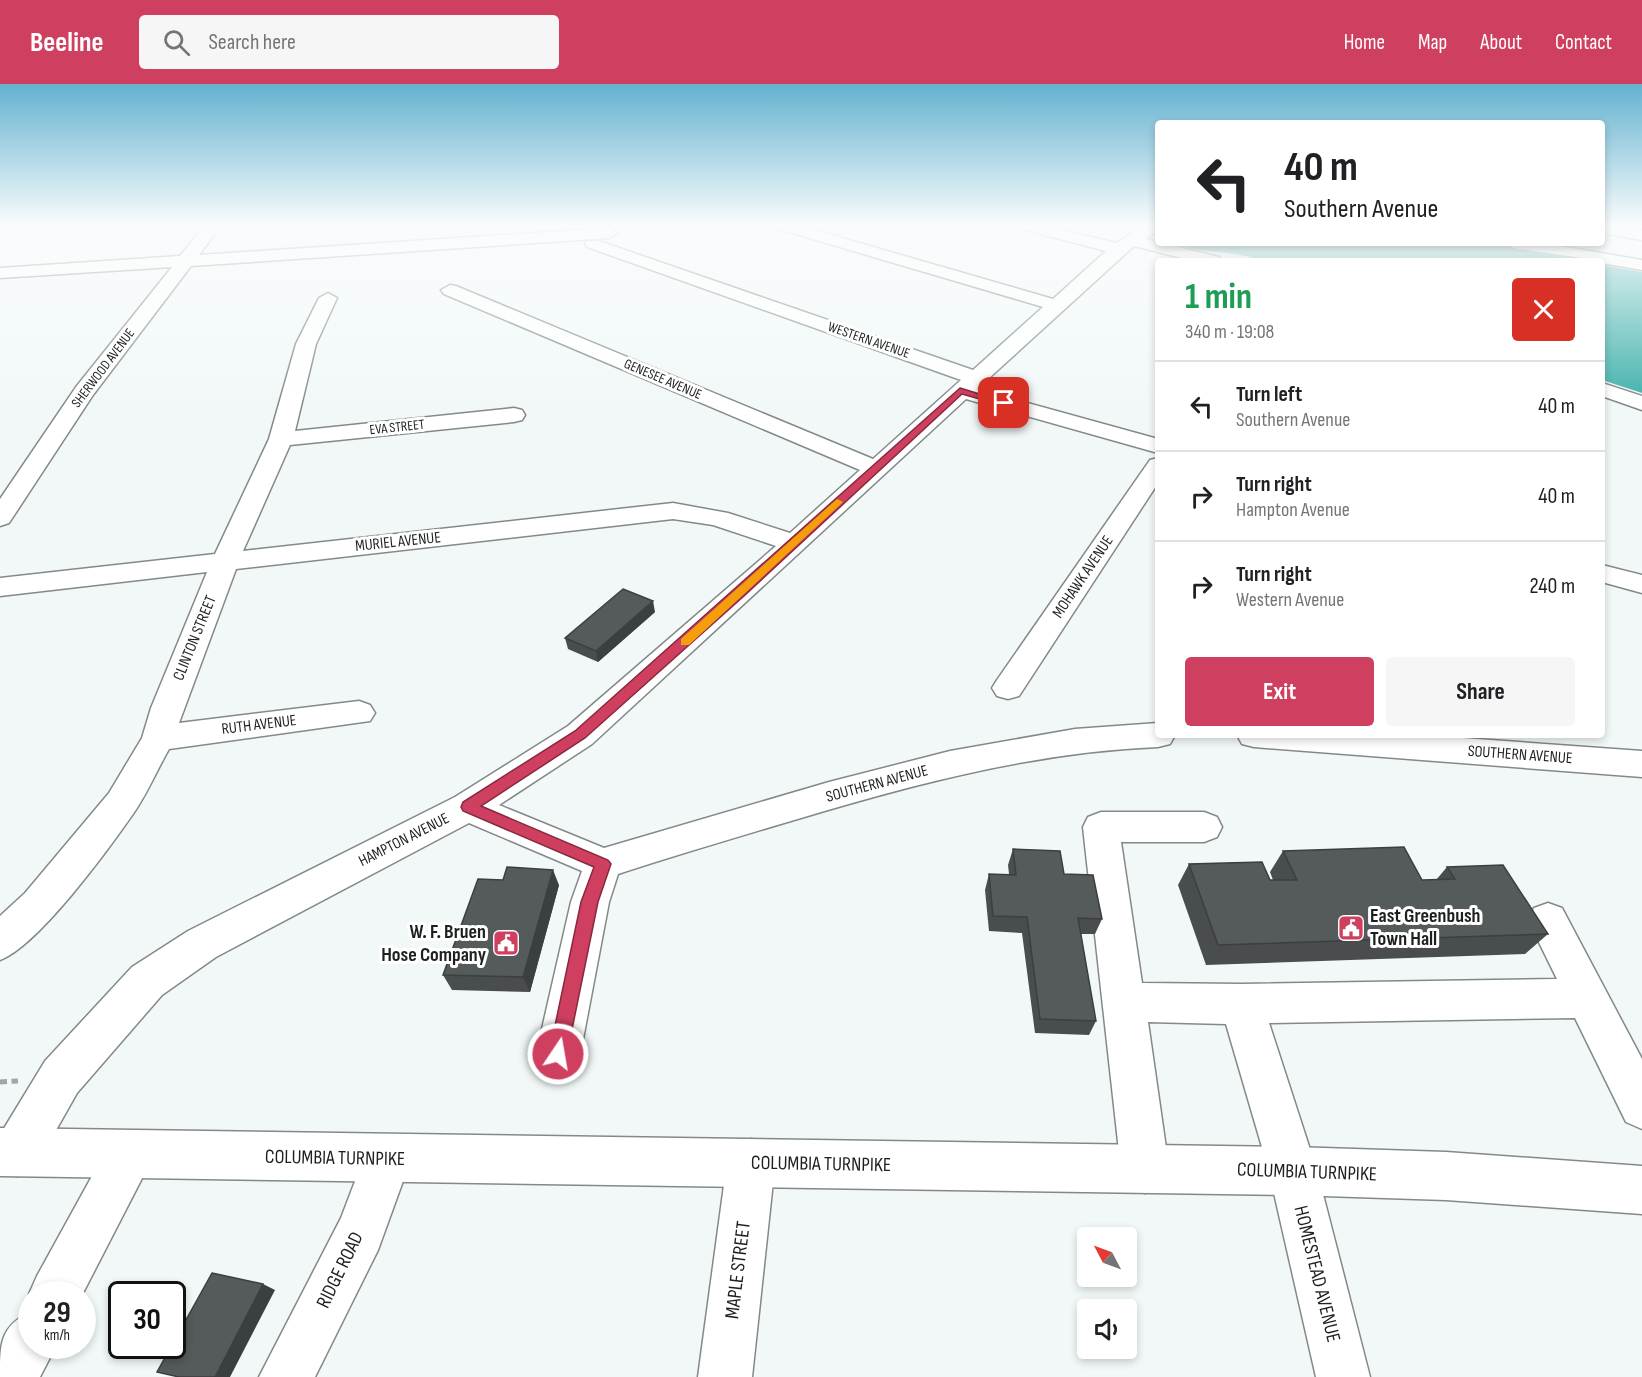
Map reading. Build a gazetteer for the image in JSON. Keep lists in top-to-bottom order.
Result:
{
  "streets": {
    "street": [
      "WESTERN AVENUE",
      "SHERWOOD AVENUE",
      "GENESEE AVENUE",
      "EVA STREET",
      "MURIEL AVENUE",
      "MOHAWK AVENUE",
      "CLINTON STREET",
      "RUTH AVENUE",
      "SOUTHERN AVENUE",
      "HAMPTON AVENUE",
      "COLUMBIA TURNPIKE",
      "RIDGE ROAD",
      "MAPLE STREET",
      "HOMESTEAD AVENUE"
    ]
  },
  "crossings": [
    ["WESTERN AVENUE", "HAMPTON AVENUE"],
    ["GENESEE AVENUE", "HAMPTON AVENUE"],
    ["EVA STREET", "CLINTON STREET"],
    ["MURIEL AVENUE", "CLINTON STREET"],
    ["MURIEL AVENUE", "HAMPTON AVENUE"],
    ["CLINTON STREET", "RUTH AVENUE"],
    ["HAMPTON AVENUE", "COLUMBIA TURNPIKE"],
    ["COLUMBIA TURNPIKE", "RIDGE ROAD"],
    ["COLUMBIA TURNPIKE", "MAPLE STREET"],
    ["COLUMBIA TURNPIKE", "HOMESTEAD AVENUE"]
  ],
  "places": {
    "public building": ["East Greenbush Town Hall", "W. F. Bruen Hose Company"]
  },
  "north": "top left",
  "page": {
    "header": "Beeline",
    "search": "Search here",
    "nav": [
      "Home",
      "Map",
      "About",
      "Contact"
    ],
    "turn": ["40 m", "Southern Avenue"],
    "heading": ["1 min", "340 m · 19:08"],
    "list": [
      {
        "name": "Turn left",
        "note": "Southern Avenue",
        "value": "40 m"
      },
      {
        "name": "Turn right",
        "note": "Hampton Avenue",
        "value": "40 m"
      },
      {
        "name": "Turn right",
        "note": "Western Avenue",
        "value": "240 m"
      }
    ],
    "buttons": ["Exit", "Share"],
    "speed": "29 km/h",
    "limit": "30"
  }
}
